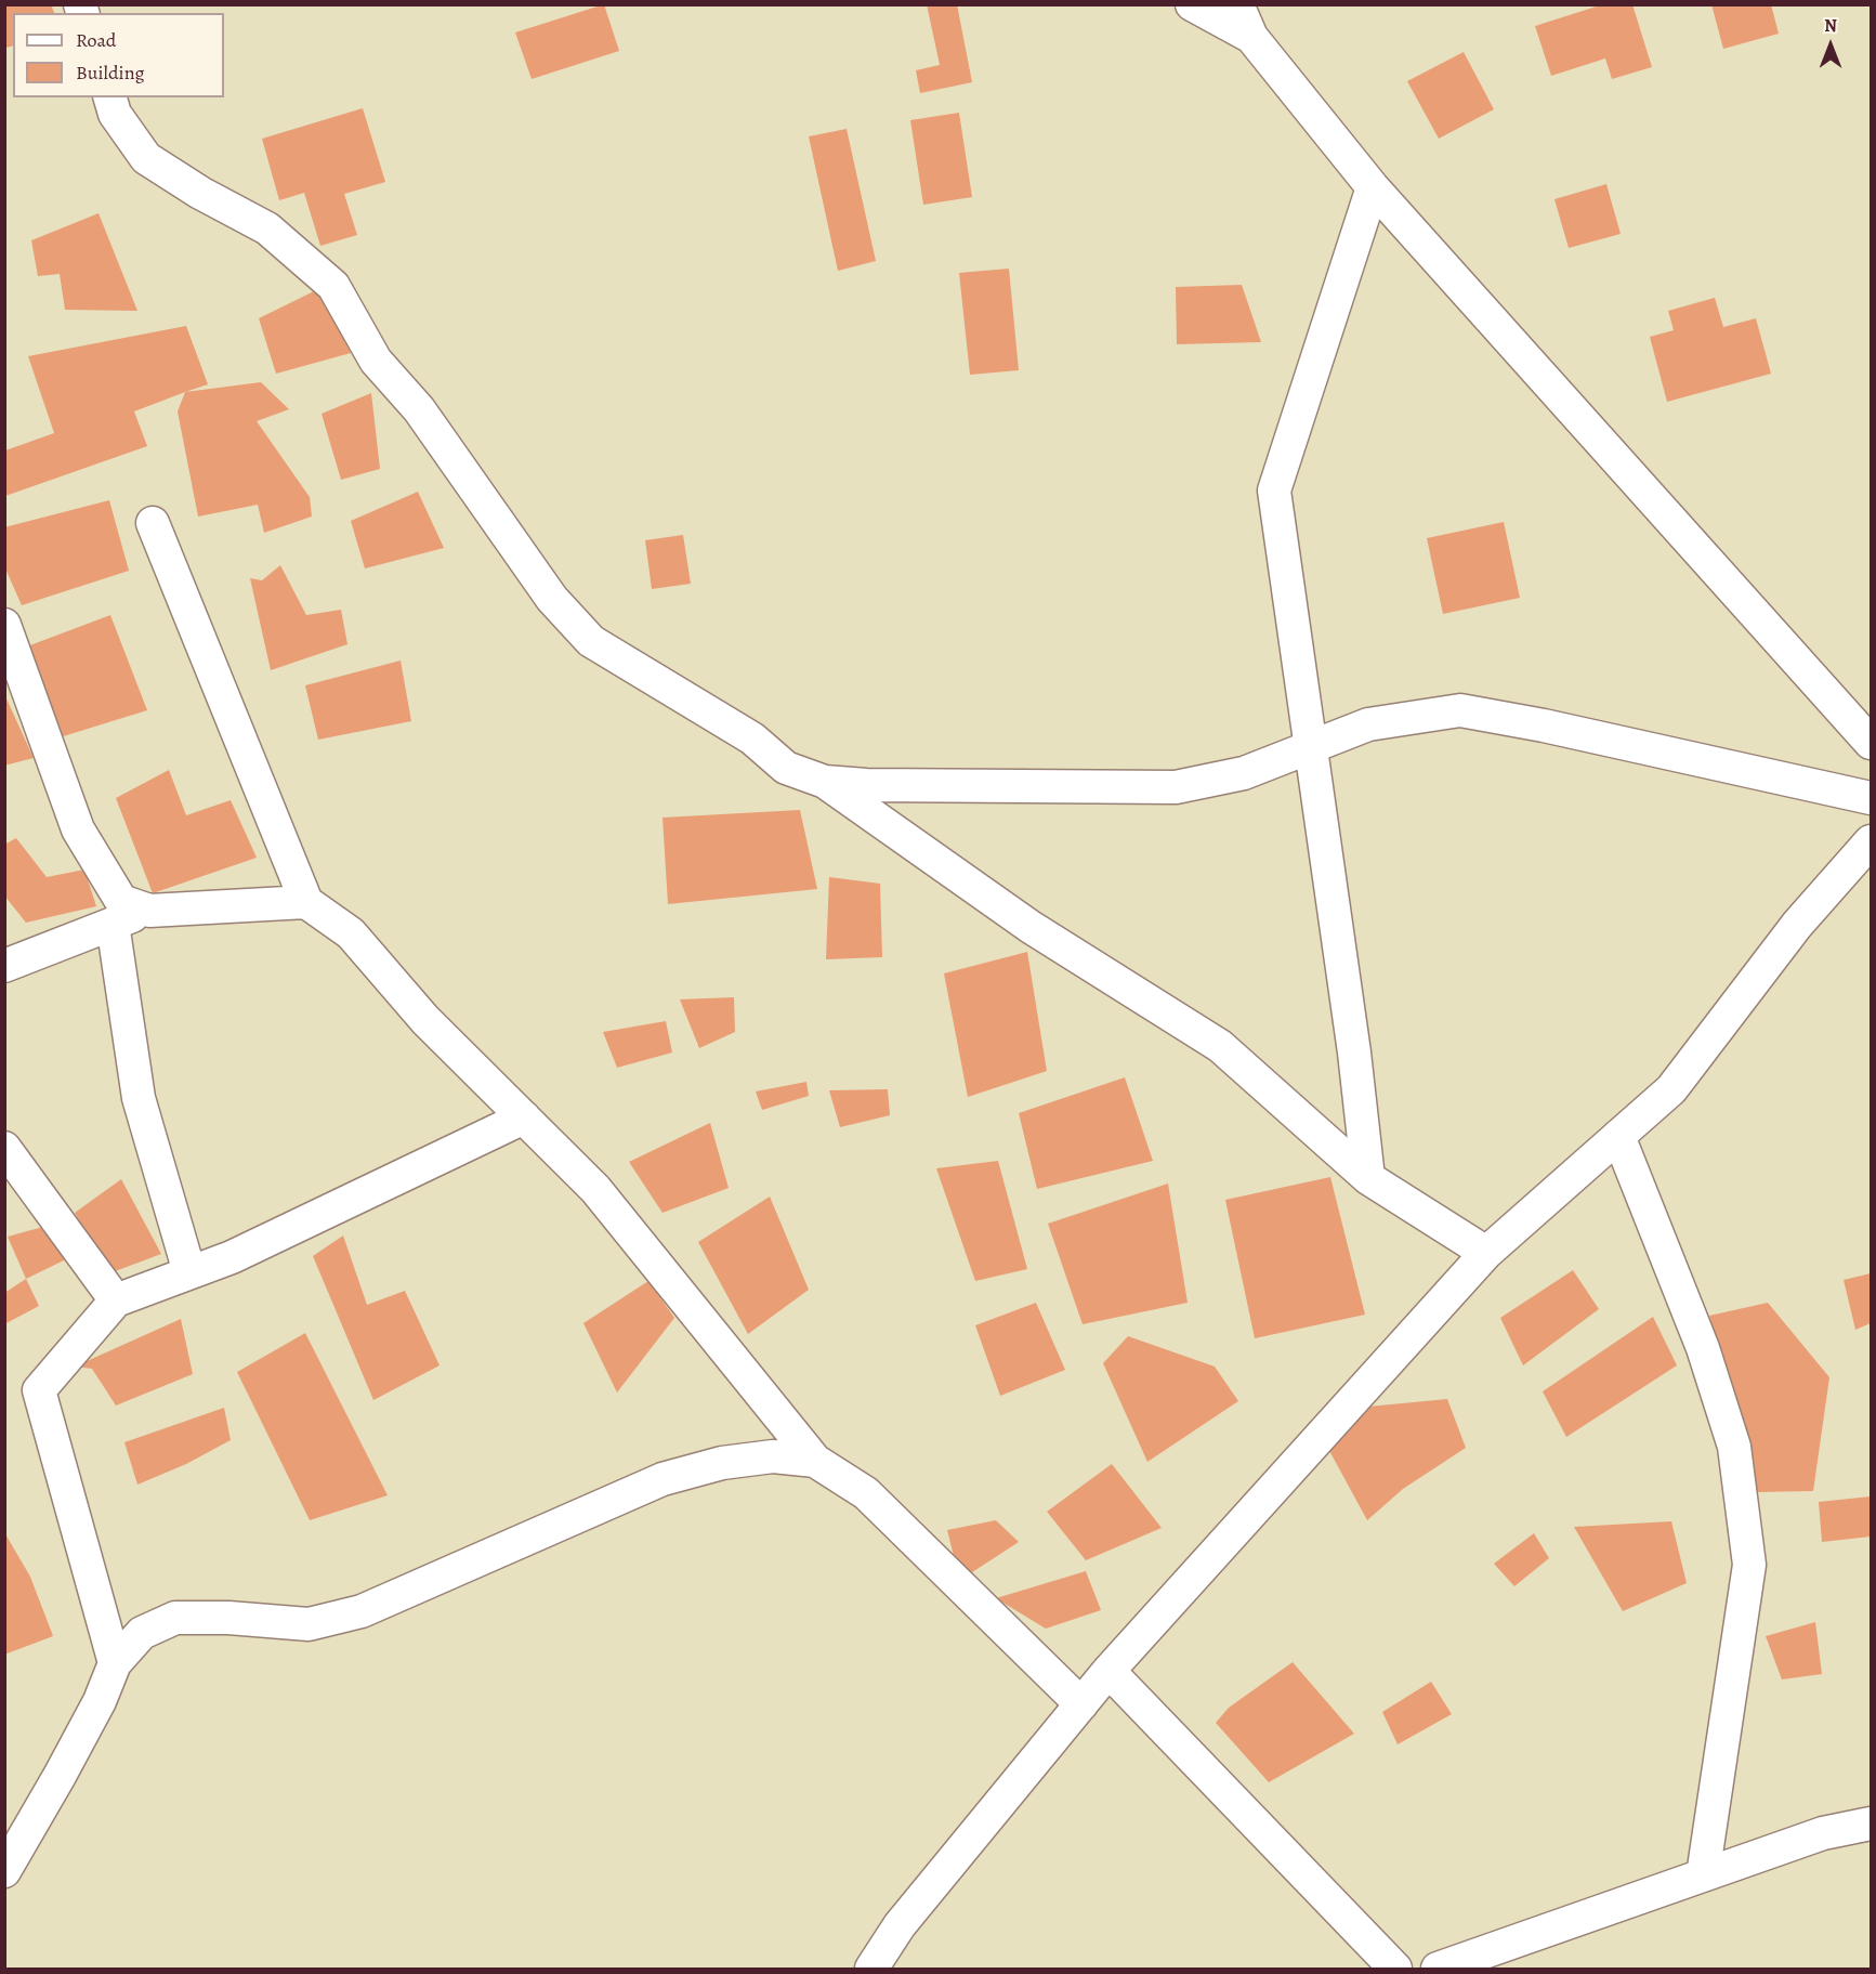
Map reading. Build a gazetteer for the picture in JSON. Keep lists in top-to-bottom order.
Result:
{
  "legend": ["Road", "Building"],
  "north": "top"
}
